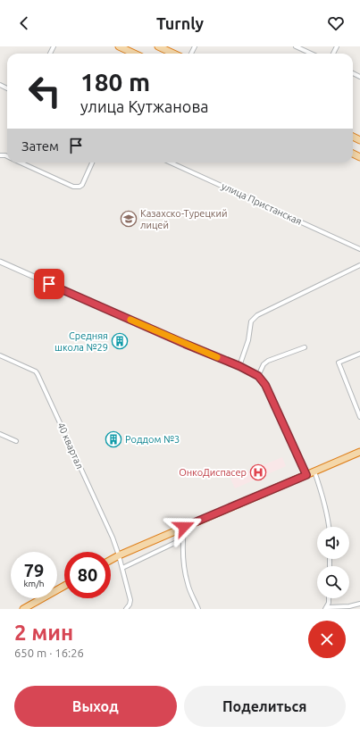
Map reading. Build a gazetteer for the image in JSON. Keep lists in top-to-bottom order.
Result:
{
  "streets": {
    "street": ["улица Пристанская", "40 квартал"]
  },
  "places": {
    "school or university": ["Казахско-Турецкий лицей"],
    "building": ["Средняя школа №29", "Роддом №3"],
    "hospital": ["ОнкоДиспасер"]
  },
  "page": {
    "header": "Turnly",
    "turn": ["180 m", "улица Кутжанова"],
    "then": "Затем",
    "speed": "79 km/h",
    "limit": "80",
    "heading": ["2 мин", "650 m · 16:26"],
    "buttons": ["Выход", "Поделиться"]
  }
}
